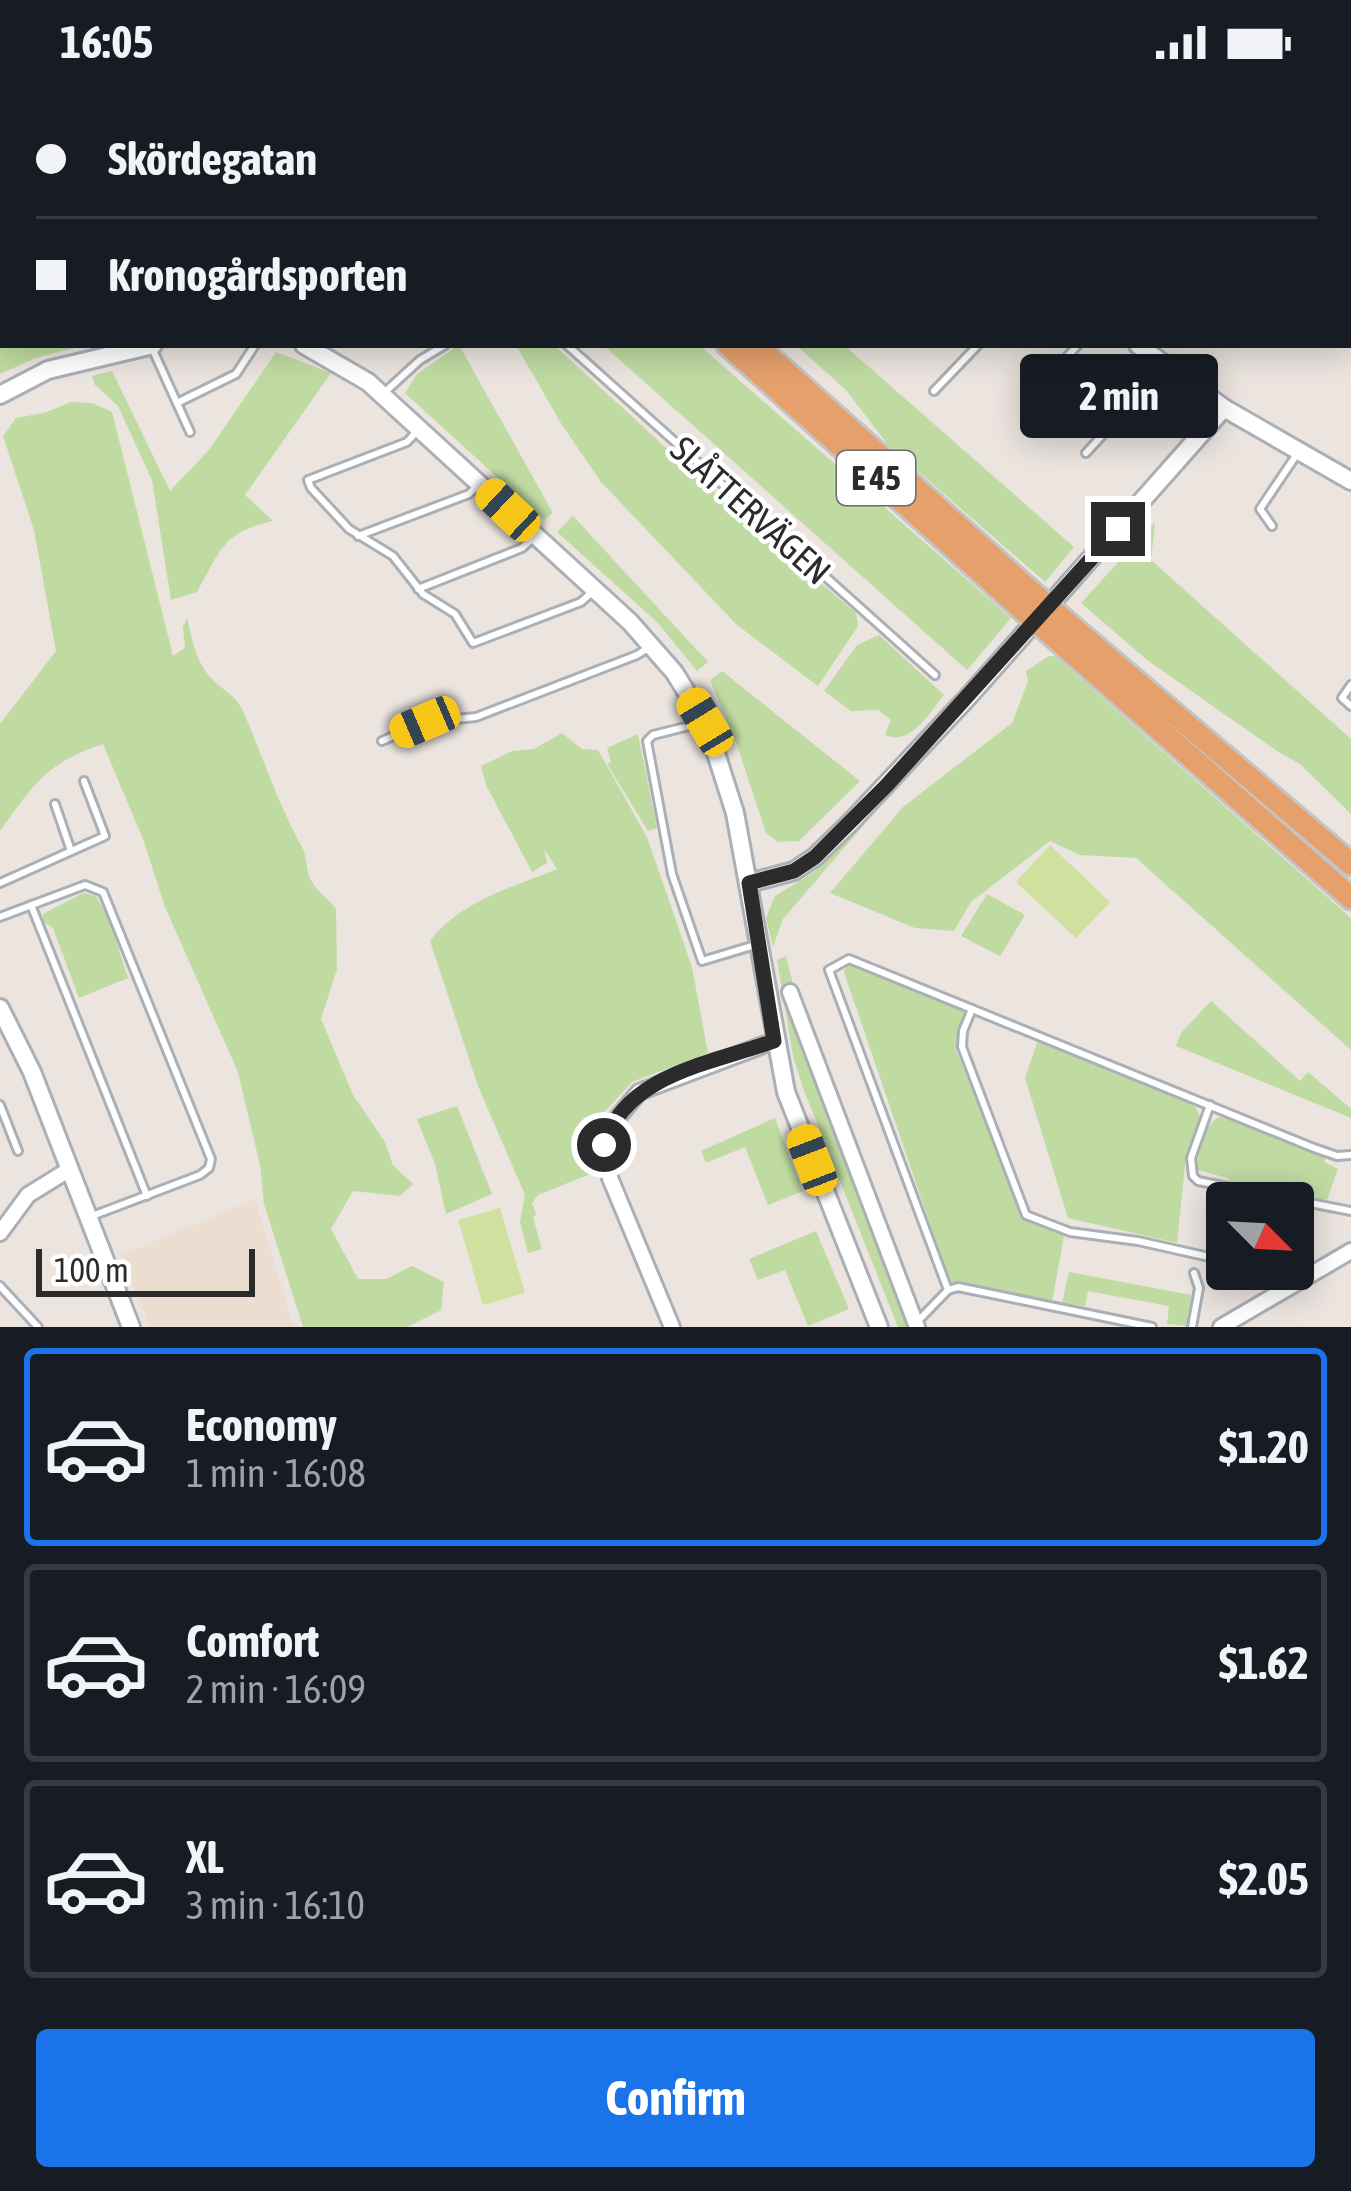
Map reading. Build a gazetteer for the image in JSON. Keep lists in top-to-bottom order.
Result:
{
  "streets": {
    "highway": ["E 45"],
    "lane": ["SLÅTTERVÄGEN"]
  },
  "scale_bar": "100 m",
  "north": "bottom right",
  "page": {
    "status": "16:05",
    "banner": ["Skördegatan", "Kronogårdsporten"],
    "bubble": "2 min",
    "scale": "100 m",
    "list": [
      {
        "name": "Economy",
        "note": "1 min · 16:08",
        "value": "$1.20"
      },
      {
        "name": "Comfort",
        "note": "2 min · 16:09",
        "value": "$1.62"
      },
      {
        "name": "XL",
        "note": "3 min · 16:10",
        "value": "$2.05"
      }
    ],
    "buttons": "Confirm"
  }
}
